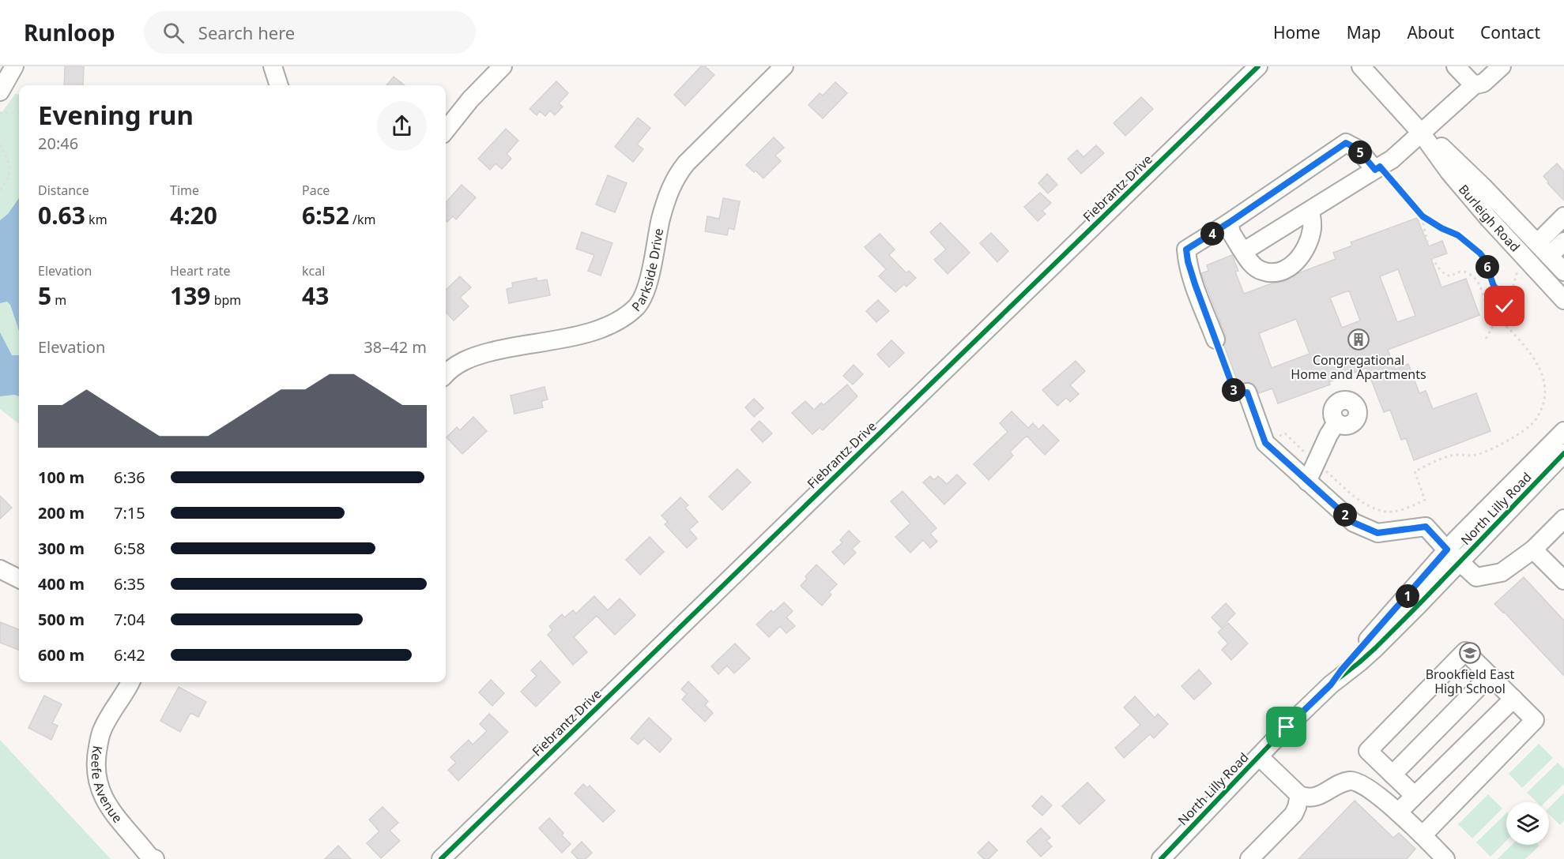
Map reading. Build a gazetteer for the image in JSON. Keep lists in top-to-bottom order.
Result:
{
  "streets": {
    "street": [
      "Fiebrantz Drive",
      "Burleigh Road",
      "Parkside Drive",
      "North Lilly Road",
      "Keefe Avenue"
    ]
  },
  "places": {
    "building": ["Congregational Home and Apartments"],
    "school or university": ["Brookfield East High School"]
  },
  "page": {
    "header": "Runloop",
    "search": "Search here",
    "nav": [
      "Home",
      "Map",
      "About",
      "Contact"
    ],
    "heading": ["Evening run", "20:46"],
    "pins": [
      "5",
      "4",
      "6",
      "3",
      "2",
      "1"
    ],
    "stats": [
      ["Distance", "0.63 km"],
      ["Time", "4:20"],
      ["Pace", "6:52 /km"],
      ["Elevation", "5 m"],
      ["Heart rate", "139 bpm"],
      ["kcal", "43"]
    ],
    "chart": ["Elevation", "38–42 m"],
    "list": [
      {
        "name": "100 m",
        "note": "6:36"
      },
      {
        "name": "200 m",
        "note": "7:15"
      },
      {
        "name": "300 m",
        "note": "6:58"
      },
      {
        "name": "400 m",
        "note": "6:35"
      },
      {
        "name": "500 m",
        "note": "7:04"
      },
      {
        "name": "600 m",
        "note": "6:42"
      }
    ]
  }
}
